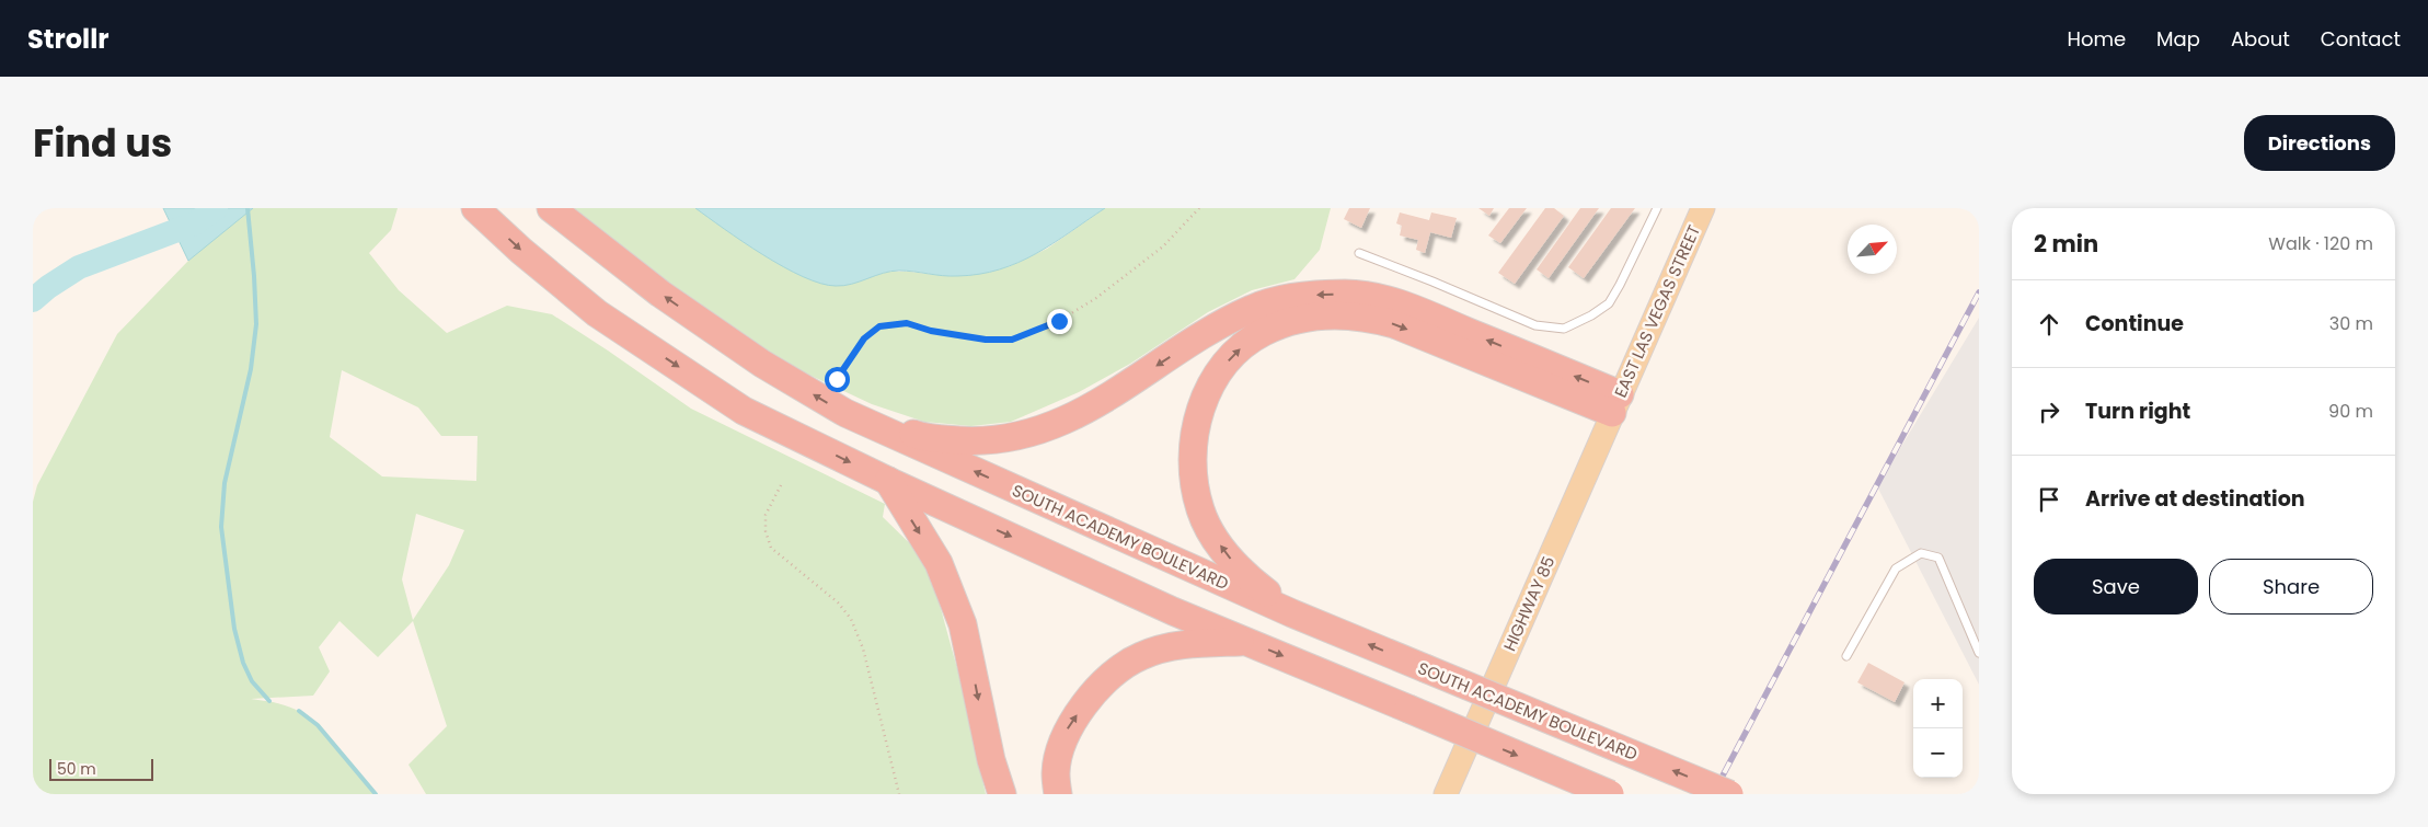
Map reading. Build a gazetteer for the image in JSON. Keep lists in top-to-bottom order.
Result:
{
  "streets": {
    "highway": ["SOUTH ACADEMY BOULEVARD"],
    "main road": ["EAST LAS VEGAS STREET", "HIGHWAY 85"]
  },
  "crossings": [
    ["EAST LAS VEGAS STREET", "HIGHWAY 85"]
  ],
  "scale_bar": "50 m",
  "north": "top right",
  "page": {
    "header": "Strollr",
    "nav": [
      "Home",
      "Map",
      "About",
      "Contact"
    ],
    "title": "Find us",
    "buttons": [
      "Directions",
      ["Save", "Share"]
    ],
    "heading": ["2 min", "Walk · 120 m"],
    "list": [
      ["Continue", "30 m"],
      ["Turn right", "90 m"],
      "Arrive at destination"
    ],
    "map_buttons": ["+", "−"],
    "scale": "50 m"
  }
}
